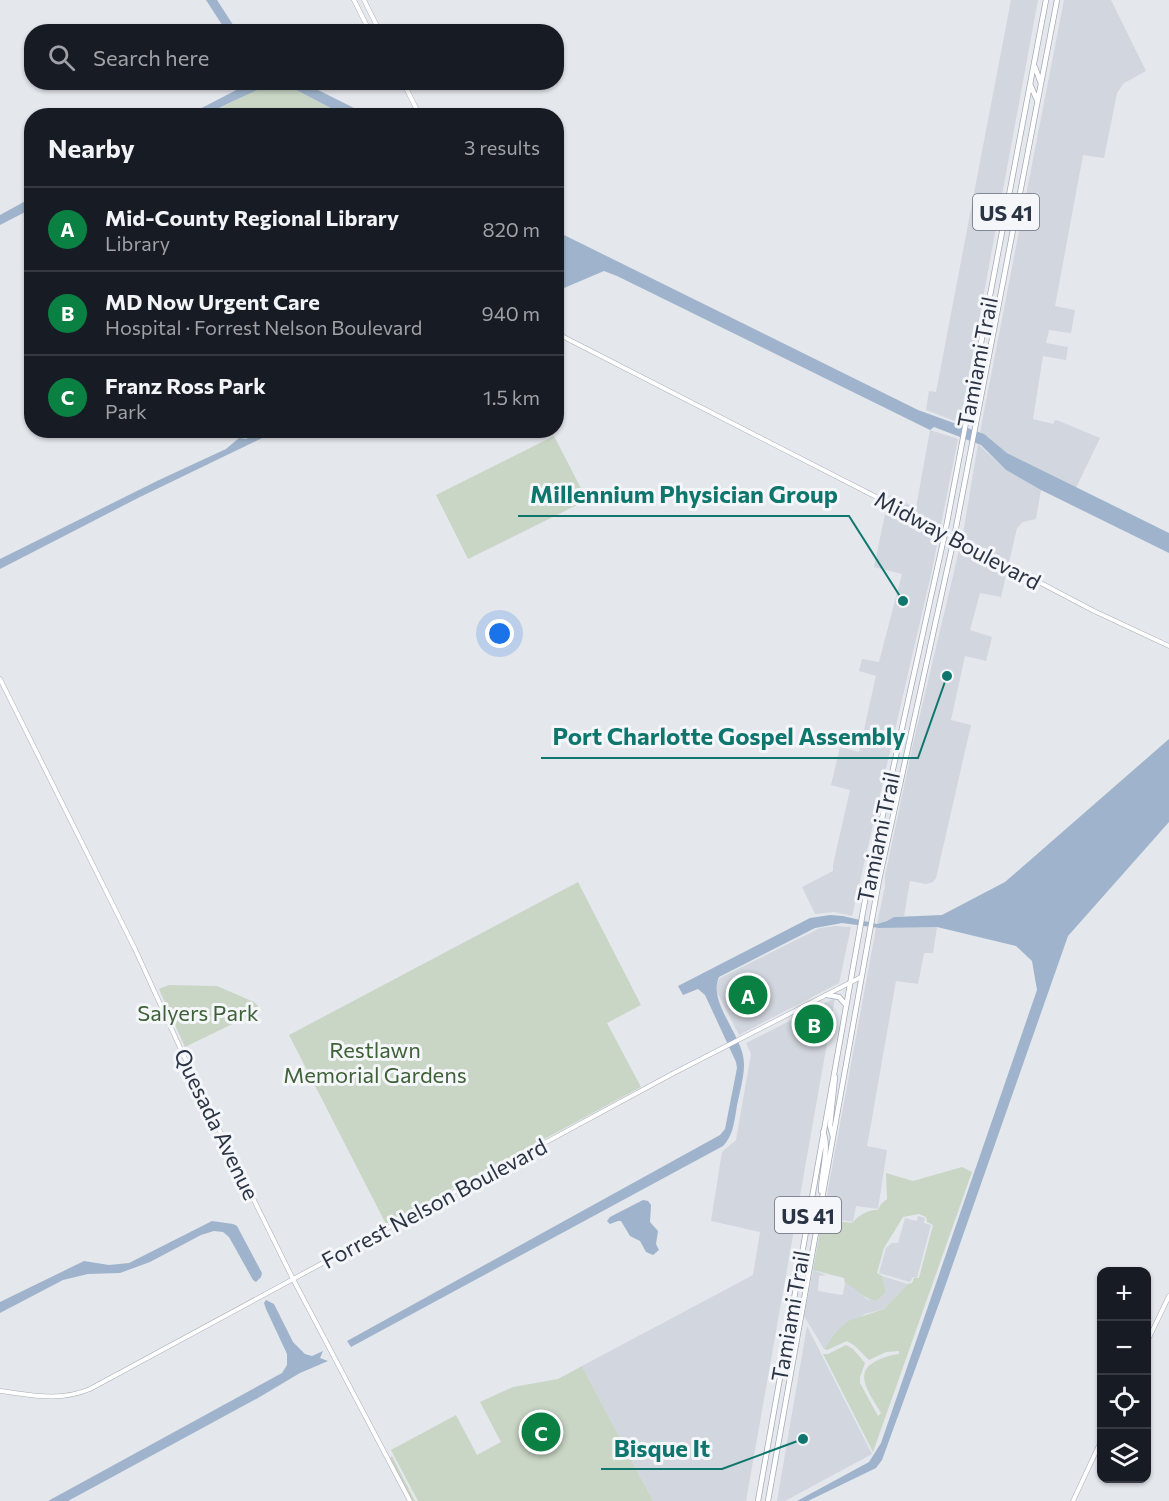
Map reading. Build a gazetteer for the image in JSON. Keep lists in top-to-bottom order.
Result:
{
  "streets": {
    "main road": ["US 41", "Tamiami Trail"],
    "street": ["Midway Boulevard", "Quesada Avenue", "Forrest Nelson Boulevard"]
  },
  "crossings": [
    ["Tamiami Trail", "Midway Boulevard"],
    ["Tamiami Trail", "Forrest Nelson Boulevard"],
    ["Quesada Avenue", "Forrest Nelson Boulevard"]
  ],
  "parks": ["Salyers Park", "Restlawn Memorial Gardens"],
  "places": ["Millennium Physician Group", "Port Charlotte Gospel Assembly", "Bisque It"],
  "page": {
    "search": "Search here",
    "heading": ["Nearby", "3 results"],
    "list": [
      {
        "mark": "A",
        "name": "Mid-County Regional Library",
        "note": "Library",
        "value": "820 m"
      },
      {
        "mark": "B",
        "name": "MD Now Urgent Care",
        "note": "Hospital · Forrest Nelson Boulevard",
        "value": "940 m"
      },
      {
        "mark": "C",
        "name": "Franz Ross Park",
        "note": "Park",
        "value": "1.5 km"
      }
    ],
    "pins": ["A", "B", "C"],
    "map_buttons": ["+", "−"]
  }
}
